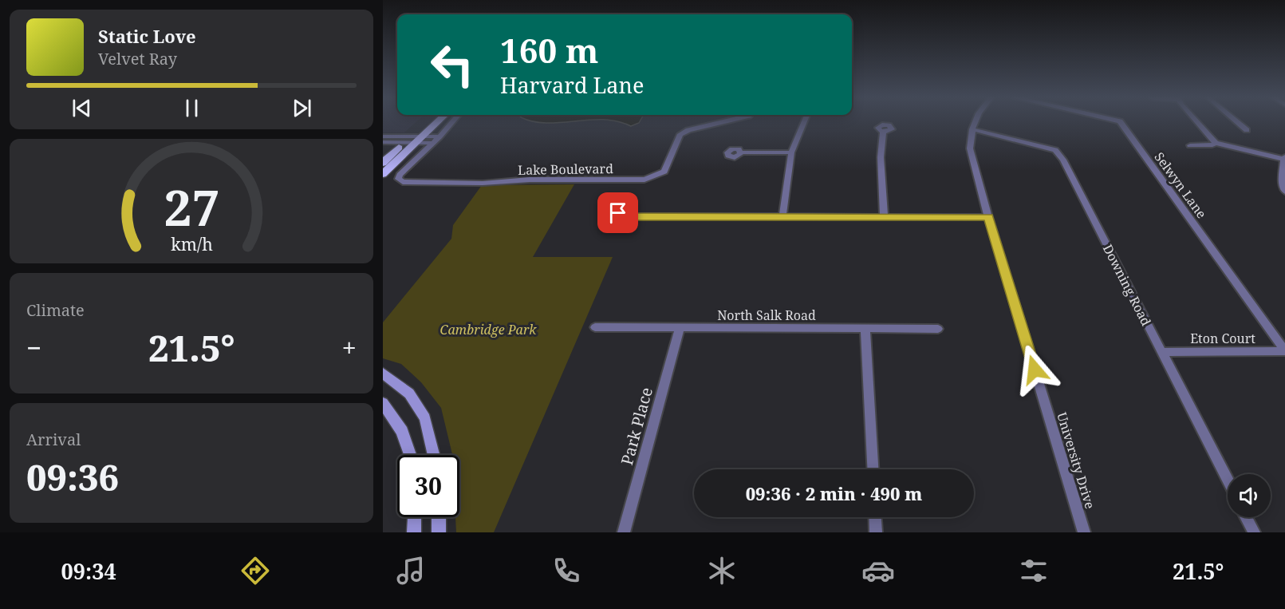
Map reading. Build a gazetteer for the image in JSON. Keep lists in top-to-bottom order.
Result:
{
  "streets": {
    "street": [
      "Lake Boulevard",
      "Selwyn Lane",
      "Downing Road",
      "North Salk Road",
      "Eton Court",
      "Park Place",
      "University Drive"
    ]
  },
  "crossings": [
    ["Selwyn Lane", "Eton Court"],
    ["Downing Road", "Eton Court"],
    ["Downing Road", "University Drive"],
    ["North Salk Road", "Park Place"]
  ],
  "parks": ["Cambridge Park"],
  "page": {
    "turn": ["160 m", "Harvard Lane"],
    "song": ["Static Love", "Velvet Ray"],
    "tile": [
      "Climate",
      ["Arrival", "09:36"]
    ],
    "heat": ["−", "21.5°", "+"],
    "limit": "30",
    "trip": "09:36 · 2 min · 490 m",
    "tabs": ["09:34", "21.5°"],
    "gauge": ["27", "km/h"]
  }
}
